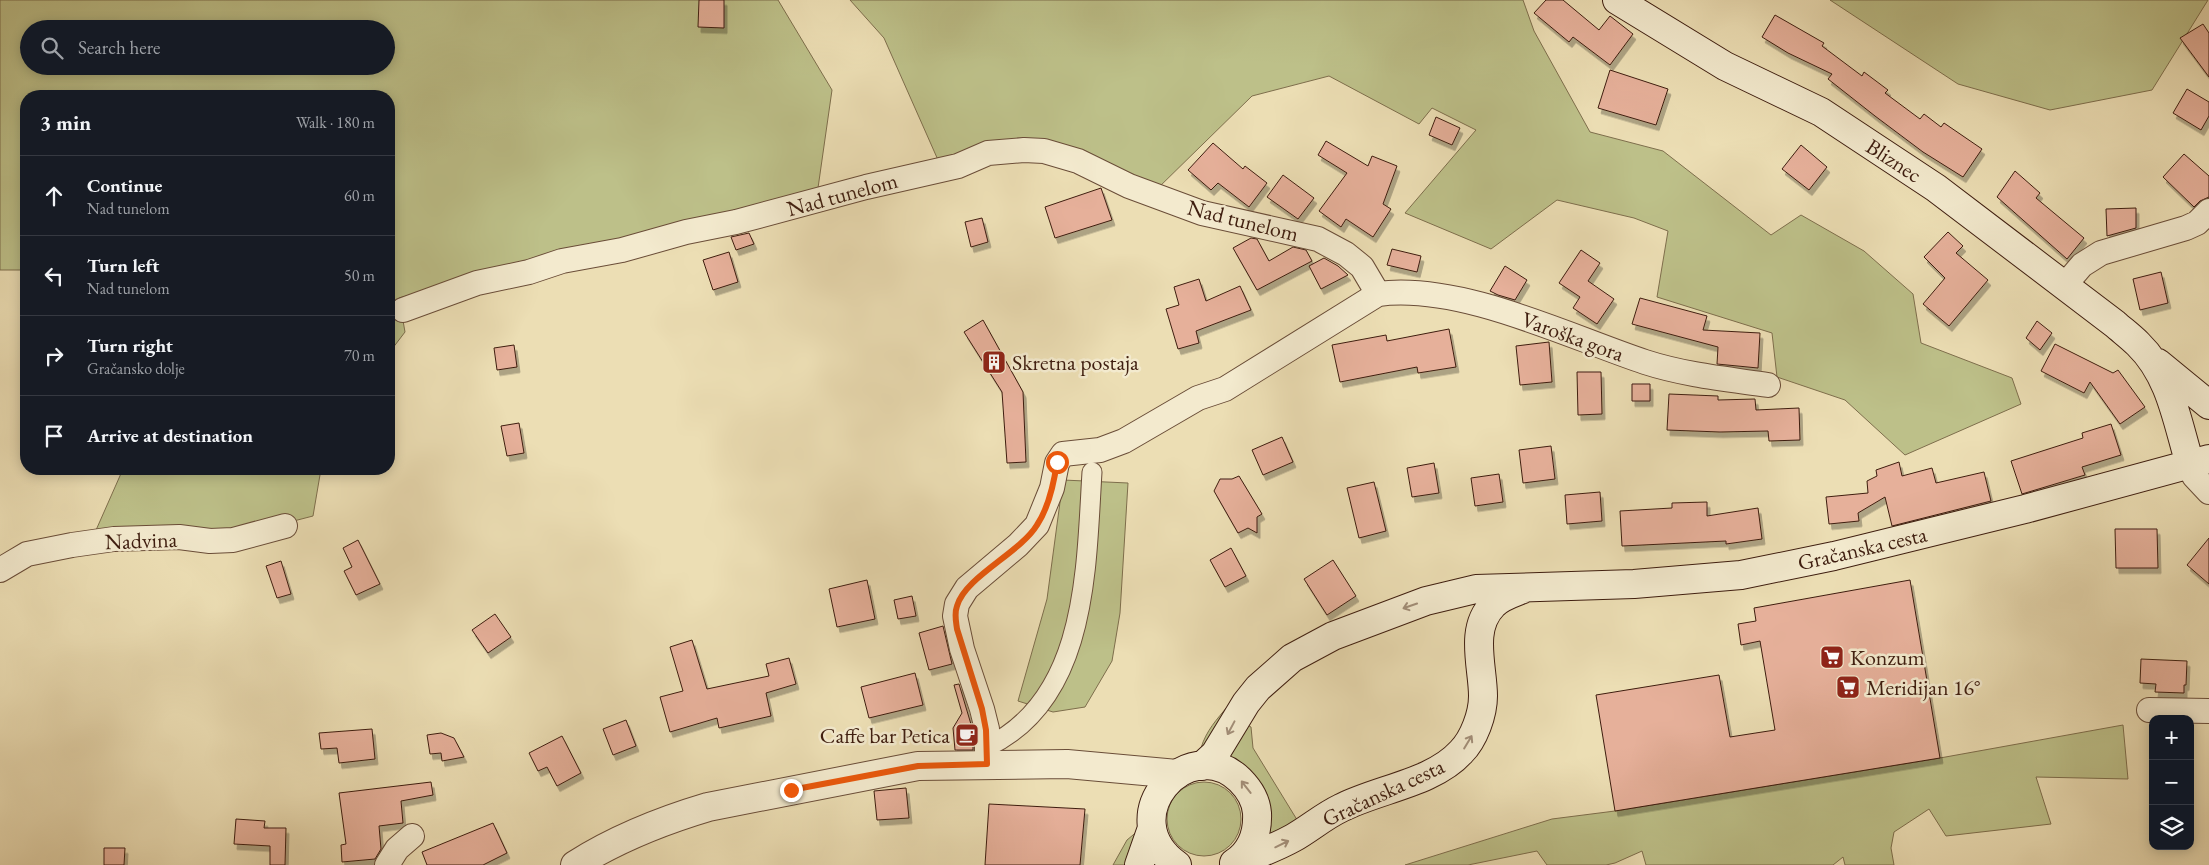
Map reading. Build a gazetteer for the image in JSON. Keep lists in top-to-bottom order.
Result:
{
  "streets": {
    "main road": ["Bliznec", "Gračanska cesta"],
    "street": ["Nad tunelom", "Varoška gora", "Nadvina"]
  },
  "crossings": [
    ["Bliznec", "Gračanska cesta"],
    ["Nad tunelom", "Varoška gora"]
  ],
  "places": {
    "building": ["Skretna postaja"],
    "supermarket": ["Konzum", "Meridijan 16°"],
    "cafe": ["Caffe bar Petica"]
  },
  "page": {
    "search": "Search here",
    "heading": ["3 min", "Walk · 180 m"],
    "list": [
      ["Continue", "Nad tunelom", "60 m"],
      ["Turn left", "Nad tunelom", "50 m"],
      ["Turn right", "Gračansko dolje", "70 m"],
      "Arrive at destination"
    ],
    "map_buttons": ["+", "−"]
  }
}
